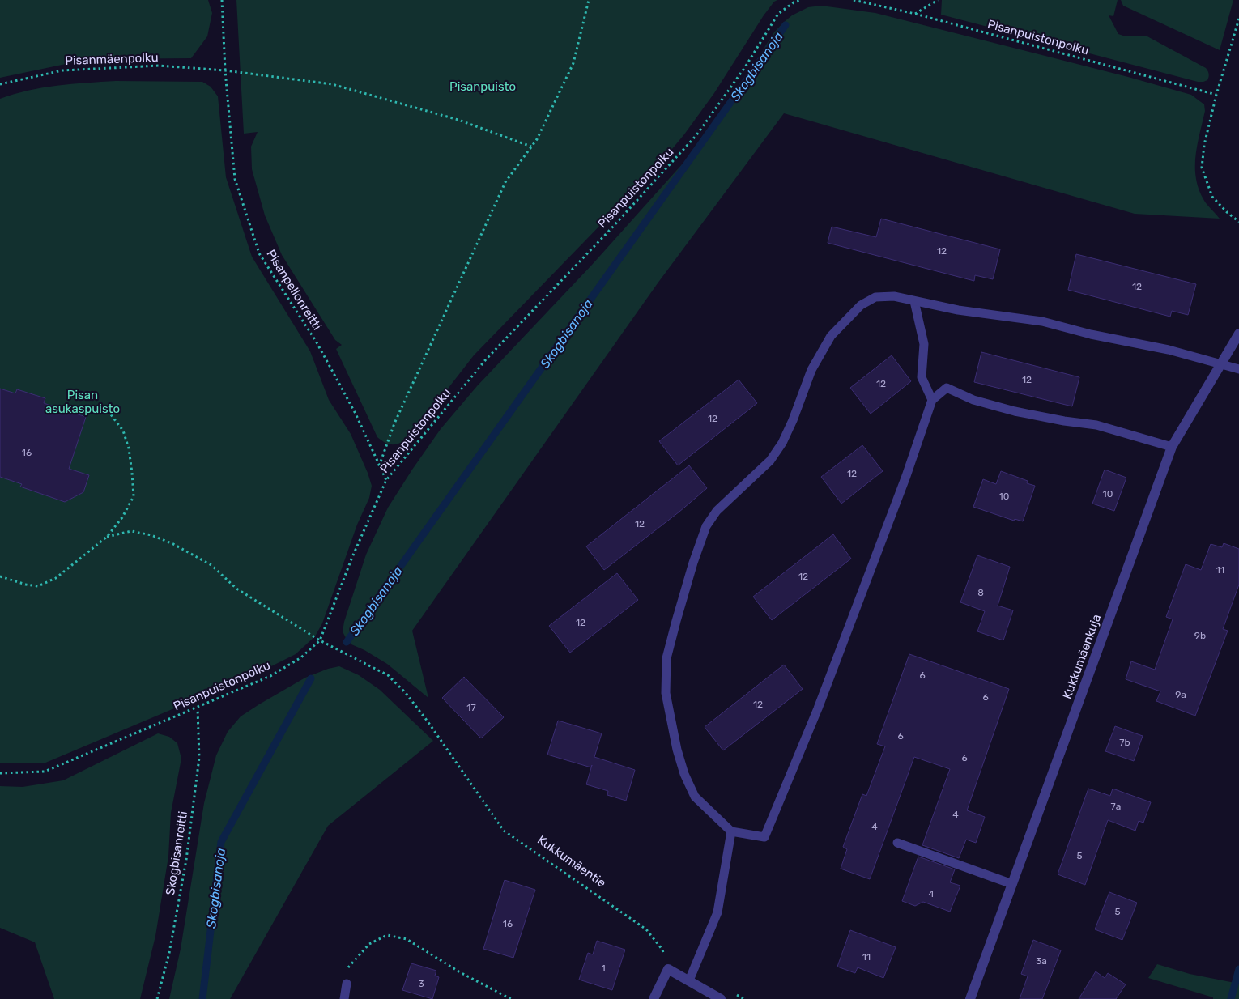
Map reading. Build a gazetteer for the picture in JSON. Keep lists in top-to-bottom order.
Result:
{
  "streets": {
    "street": ["Kukkumäenkuja"],
    "path": [
      "Pisanpuistonpolku",
      "Pisanmäenpolku",
      "Pisanpellonreitti",
      "Skogbisanreitti",
      "Kukkumäentie"
    ]
  },
  "crossings": [
    ["Pisanpuistonpolku", "Pisanpellonreitti"],
    ["Pisanpuistonpolku", "Skogbisanreitti"],
    ["Pisanpuistonpolku", "Kukkumäentie"],
    ["Pisanmäenpolku", "Pisanpellonreitti"]
  ],
  "water": ["Skogbisanoja"],
  "parks": ["Pisanpuisto", "Pisan asukaspuisto"],
  "house_numbers": [
    "12",
    "12",
    "12",
    "12",
    "12",
    "16",
    "12",
    "10",
    "10",
    "12",
    "11",
    "12",
    "8",
    "12",
    "9b",
    "6",
    "9a",
    "6",
    "12",
    "17",
    "6",
    "7b",
    "6",
    "7a",
    "4",
    "4",
    "5",
    "4",
    "5",
    "16",
    "11",
    "3a",
    "1",
    "3"
  ]
}
